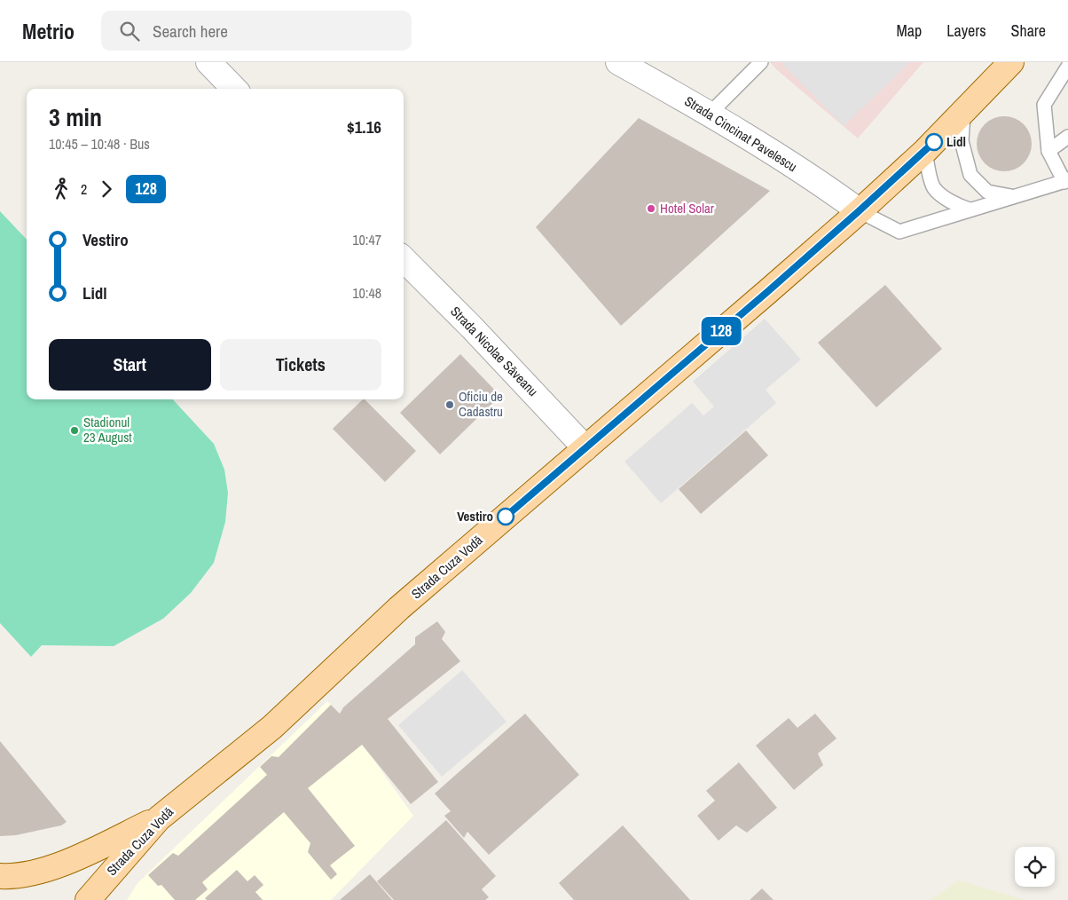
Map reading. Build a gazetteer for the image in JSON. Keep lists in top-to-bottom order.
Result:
{
  "streets": {
    "main road": ["Strada Cuza Vodă"],
    "street": ["Strada Cincinat Pavelescu", "Strada Nicolae Săveanu"]
  },
  "crossings": [
    ["Strada Cincinat Pavelescu", "Strada Cuza Vodă"],
    ["Strada Nicolae Săveanu", "Strada Cuza Vodă"]
  ],
  "places": [
    "Lidl",
    "Hotel Solar",
    "Oficiu de Cadastru",
    "Stadionul 23 August",
    "Vestiro"
  ],
  "lines": ["bus line 128"],
  "page": {
    "header": "Metrio",
    "search": "Search here",
    "nav": ["Map", "Layers", "Share"],
    "on_map": "128",
    "heading": ["3 min", "10:45 – 10:48 · Bus", "$1.16"],
    "legs": ["2", "128"],
    "list": [
      {
        "name": "Vestiro",
        "value": "10:47"
      },
      {
        "name": "Lidl",
        "value": "10:48"
      }
    ],
    "buttons": ["Start", "Tickets"]
  }
}
